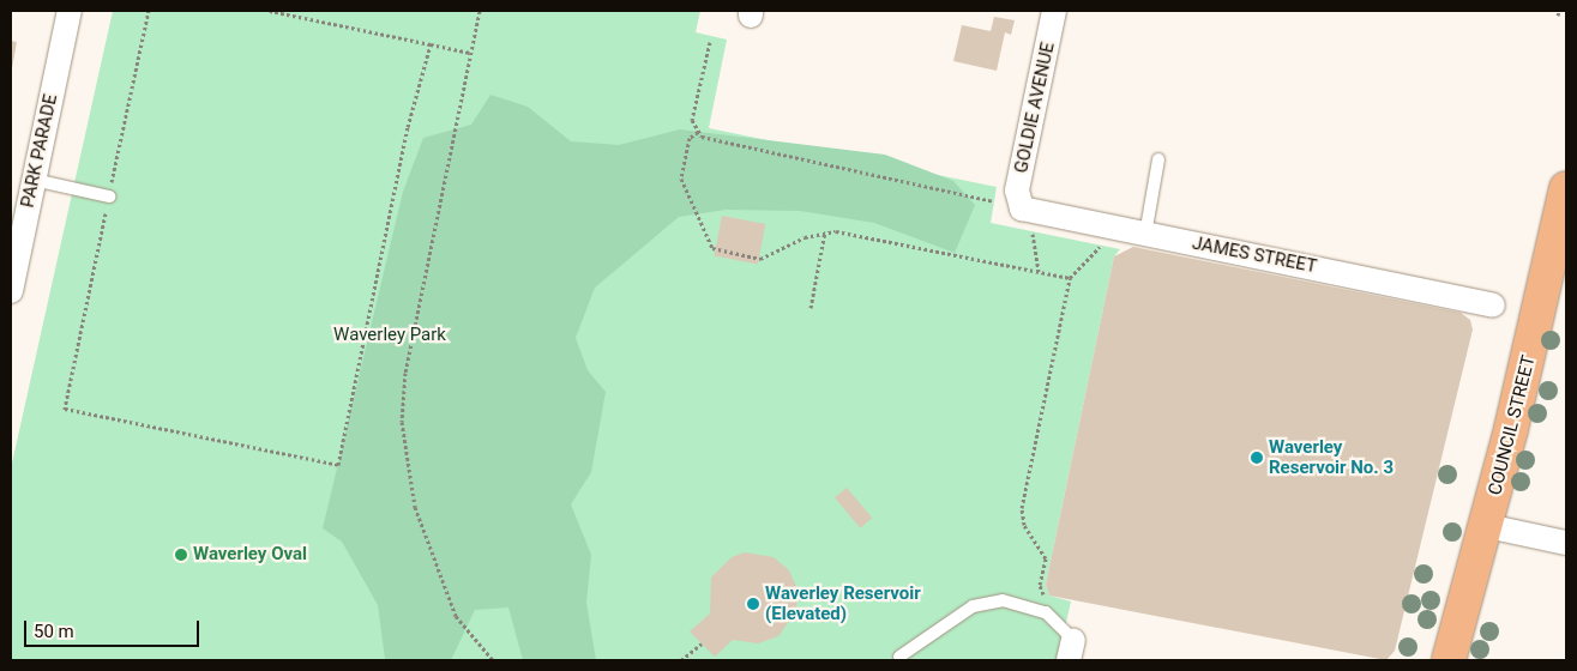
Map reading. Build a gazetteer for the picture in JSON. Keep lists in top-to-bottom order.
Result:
{
  "streets": {
    "main road": ["COUNCIL STREET"],
    "street": ["GOLDIE AVENUE", "PARK PARADE", "JAMES STREET"]
  },
  "crossings": [
    ["GOLDIE AVENUE", "JAMES STREET"]
  ],
  "parks": ["Waverley Park"],
  "places": ["Waverley Reservoir No. 3", "Waverley Oval", "Waverley Reservoir (Elevated)"],
  "scale_bar": "50 m"
}
